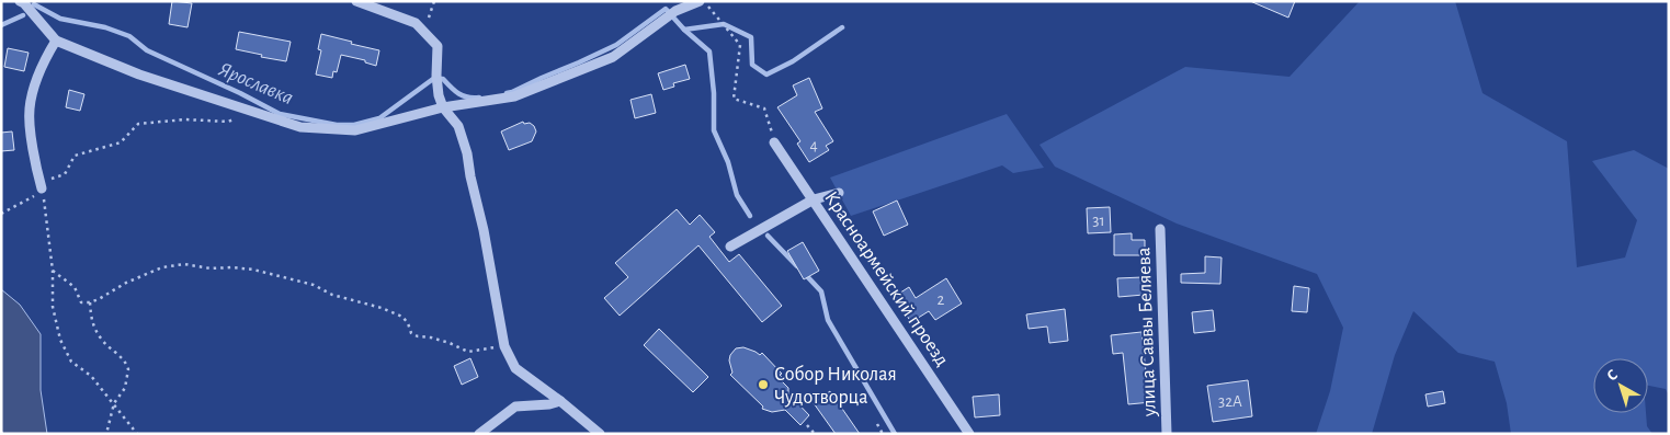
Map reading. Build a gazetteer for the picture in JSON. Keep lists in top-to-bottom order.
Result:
{
  "streets": {
    "street": ["Красноармейский проезд", "улица Саввы Беляева"]
  },
  "water": ["Ярославка"],
  "places": ["Собор Николая Чудотворца"],
  "house_numbers": [
    "4",
    "31",
    "2",
    "32А"
  ],
  "north": "top left"
}
